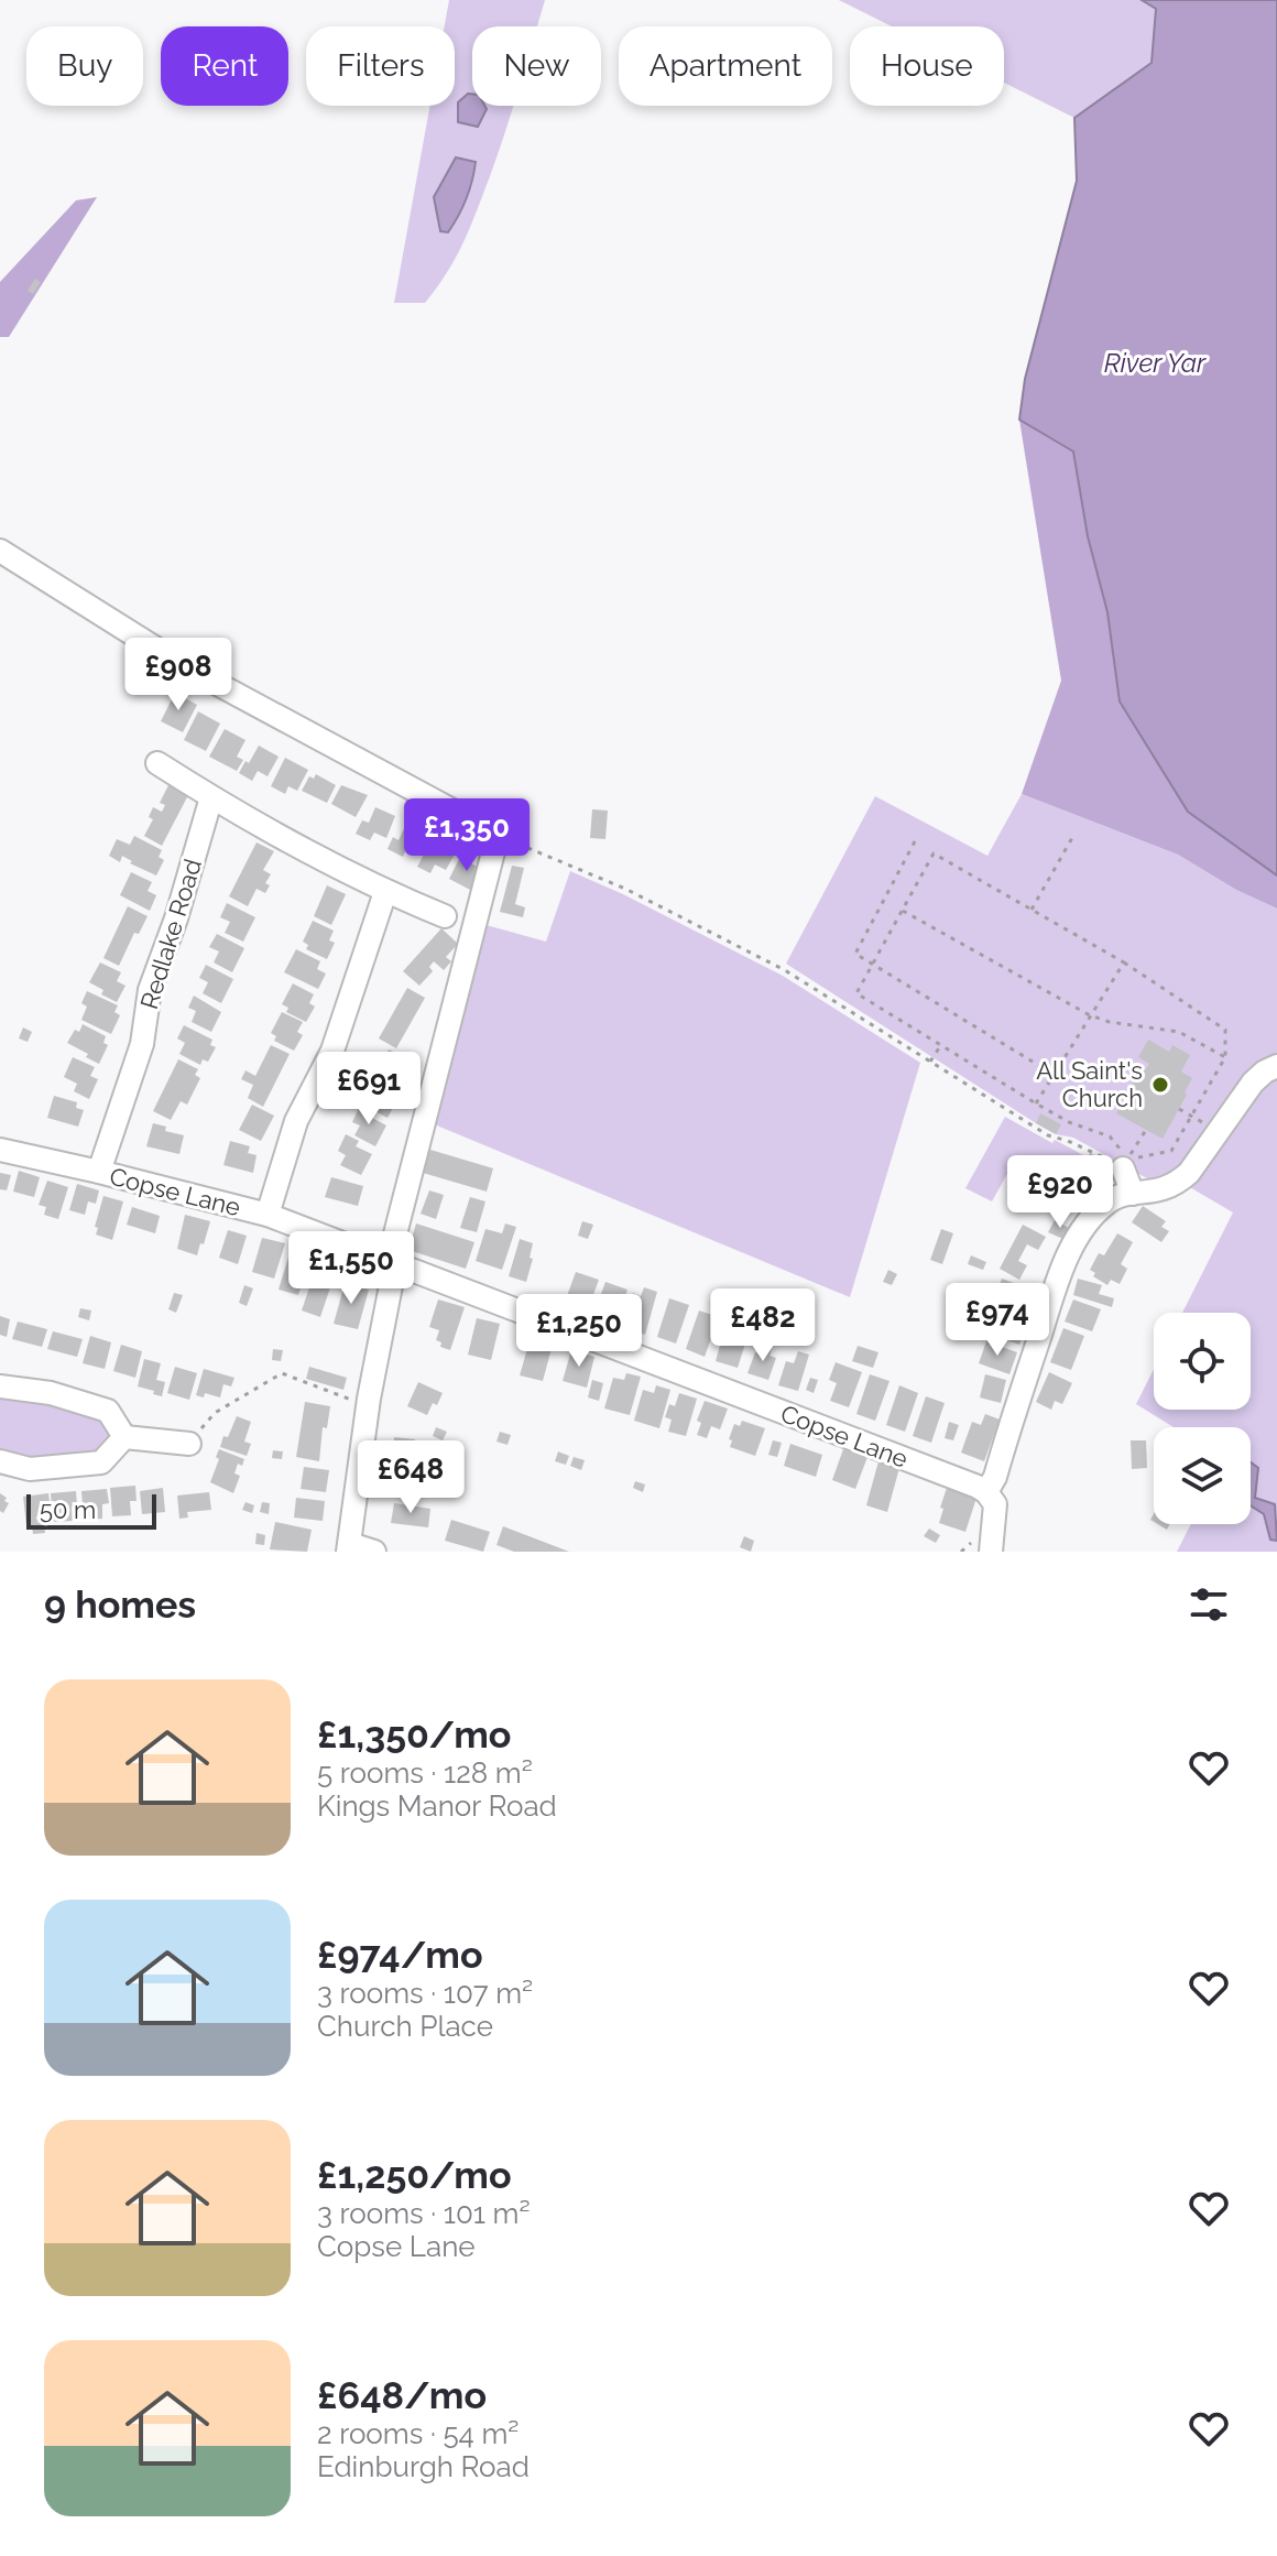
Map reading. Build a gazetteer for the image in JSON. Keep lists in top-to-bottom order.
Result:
{
  "streets": {
    "street": ["Redlake Road", "Copse Lane"]
  },
  "crossings": [
    ["Redlake Road", "Copse Lane"]
  ],
  "water": ["River Yar"],
  "places": ["All Saint's Church"],
  "scale_bar": "50 m",
  "page": {
    "chip": [
      "Buy",
      "Rent",
      "Filters",
      "New",
      "Apartment",
      "House"
    ],
    "price": [
      "£908",
      "£1,350",
      "£691",
      "£920",
      "£1,550",
      "£974",
      "£482",
      "£1,250",
      "£648"
    ],
    "scale": "50 m",
    "heading": "9 homes",
    "list": [
      {
        "name": "£1,350/mo",
        "note": "5 rooms · 128 m² · Kings Manor Road"
      },
      {
        "name": "£974/mo",
        "note": "3 rooms · 107 m² · Church Place"
      },
      {
        "name": "£1,250/mo",
        "note": "3 rooms · 101 m² · Copse Lane"
      },
      {
        "name": "£648/mo",
        "note": "2 rooms · 54 m² · Edinburgh Road"
      }
    ]
  }
}
